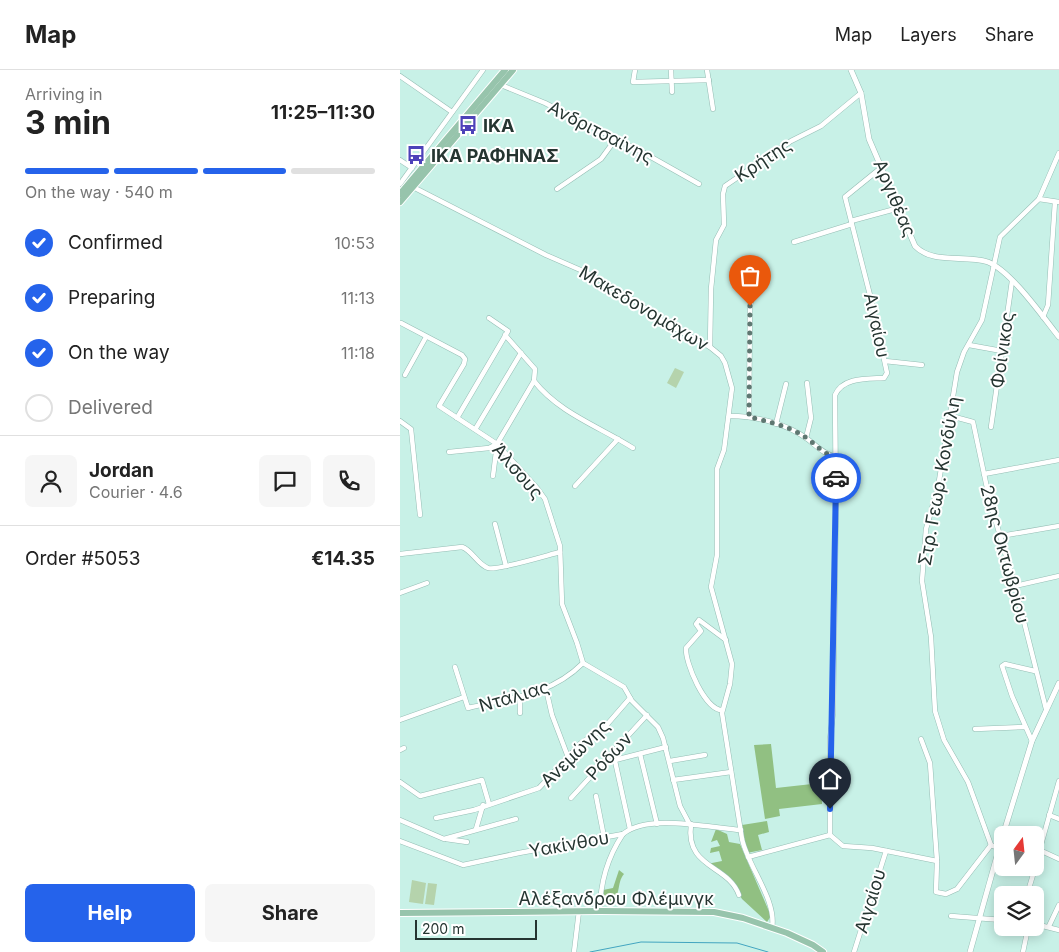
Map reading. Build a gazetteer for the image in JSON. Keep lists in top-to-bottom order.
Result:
{
  "streets": {
    "main road": ["Αλέξανδρου Φλέμινγκ"],
    "street": [
      "Ανδριτσαίνης",
      "Κρήτης",
      "Αργιθέας",
      "Μακεδονομάχων",
      "Αιγαίου",
      "Φοίνικος",
      "Άλσους",
      "Στρ. Γεωρ. Κονδύλη",
      "28ης Οκτωβρίου",
      "Ντάλιας",
      "Ανεμώνης",
      "Ρόδων",
      "Υακίνθου"
    ]
  },
  "crossings": [
    ["Κρήτης", "Αργιθέας"],
    ["Κρήτης", "Μακεδονομάχων"],
    ["Αργιθέας", "Αιγαίου"],
    ["Αργιθέας", "Στρ. Γεωρ. Κονδύλη"],
    ["Μακεδονομάχων", "Υακίνθου"],
    ["Μακεδονομάχων", "Αλέξανδρου Φλέμινγκ"],
    ["Άλσους", "Ντάλιας"],
    ["Στρ. Γεωρ. Κονδύλη", "28ης Οκτωβρίου"]
  ],
  "places": {
    "bus stop": ["ΙΚΑ", "ΙΚΑ ΡΑΦΗΝΑΣ"]
  },
  "scale_bar": "200 m",
  "north": "top",
  "page": {
    "header": "Map",
    "nav": ["Map", "Layers", "Share"],
    "heading": ["3 min", "Arriving in", "11:25–11:30"],
    "panel": [
      "Jordan",
      "Courier · 4.6",
      "Order #5053",
      "€14.35"
    ],
    "bar": "On the way · 540 m",
    "list": [
      ["Confirmed", "10:53"],
      ["Preparing", "11:13"],
      ["On the way", "11:18"],
      "Delivered"
    ],
    "buttons": ["Help", "Share"],
    "scale": "200 m"
  }
}
